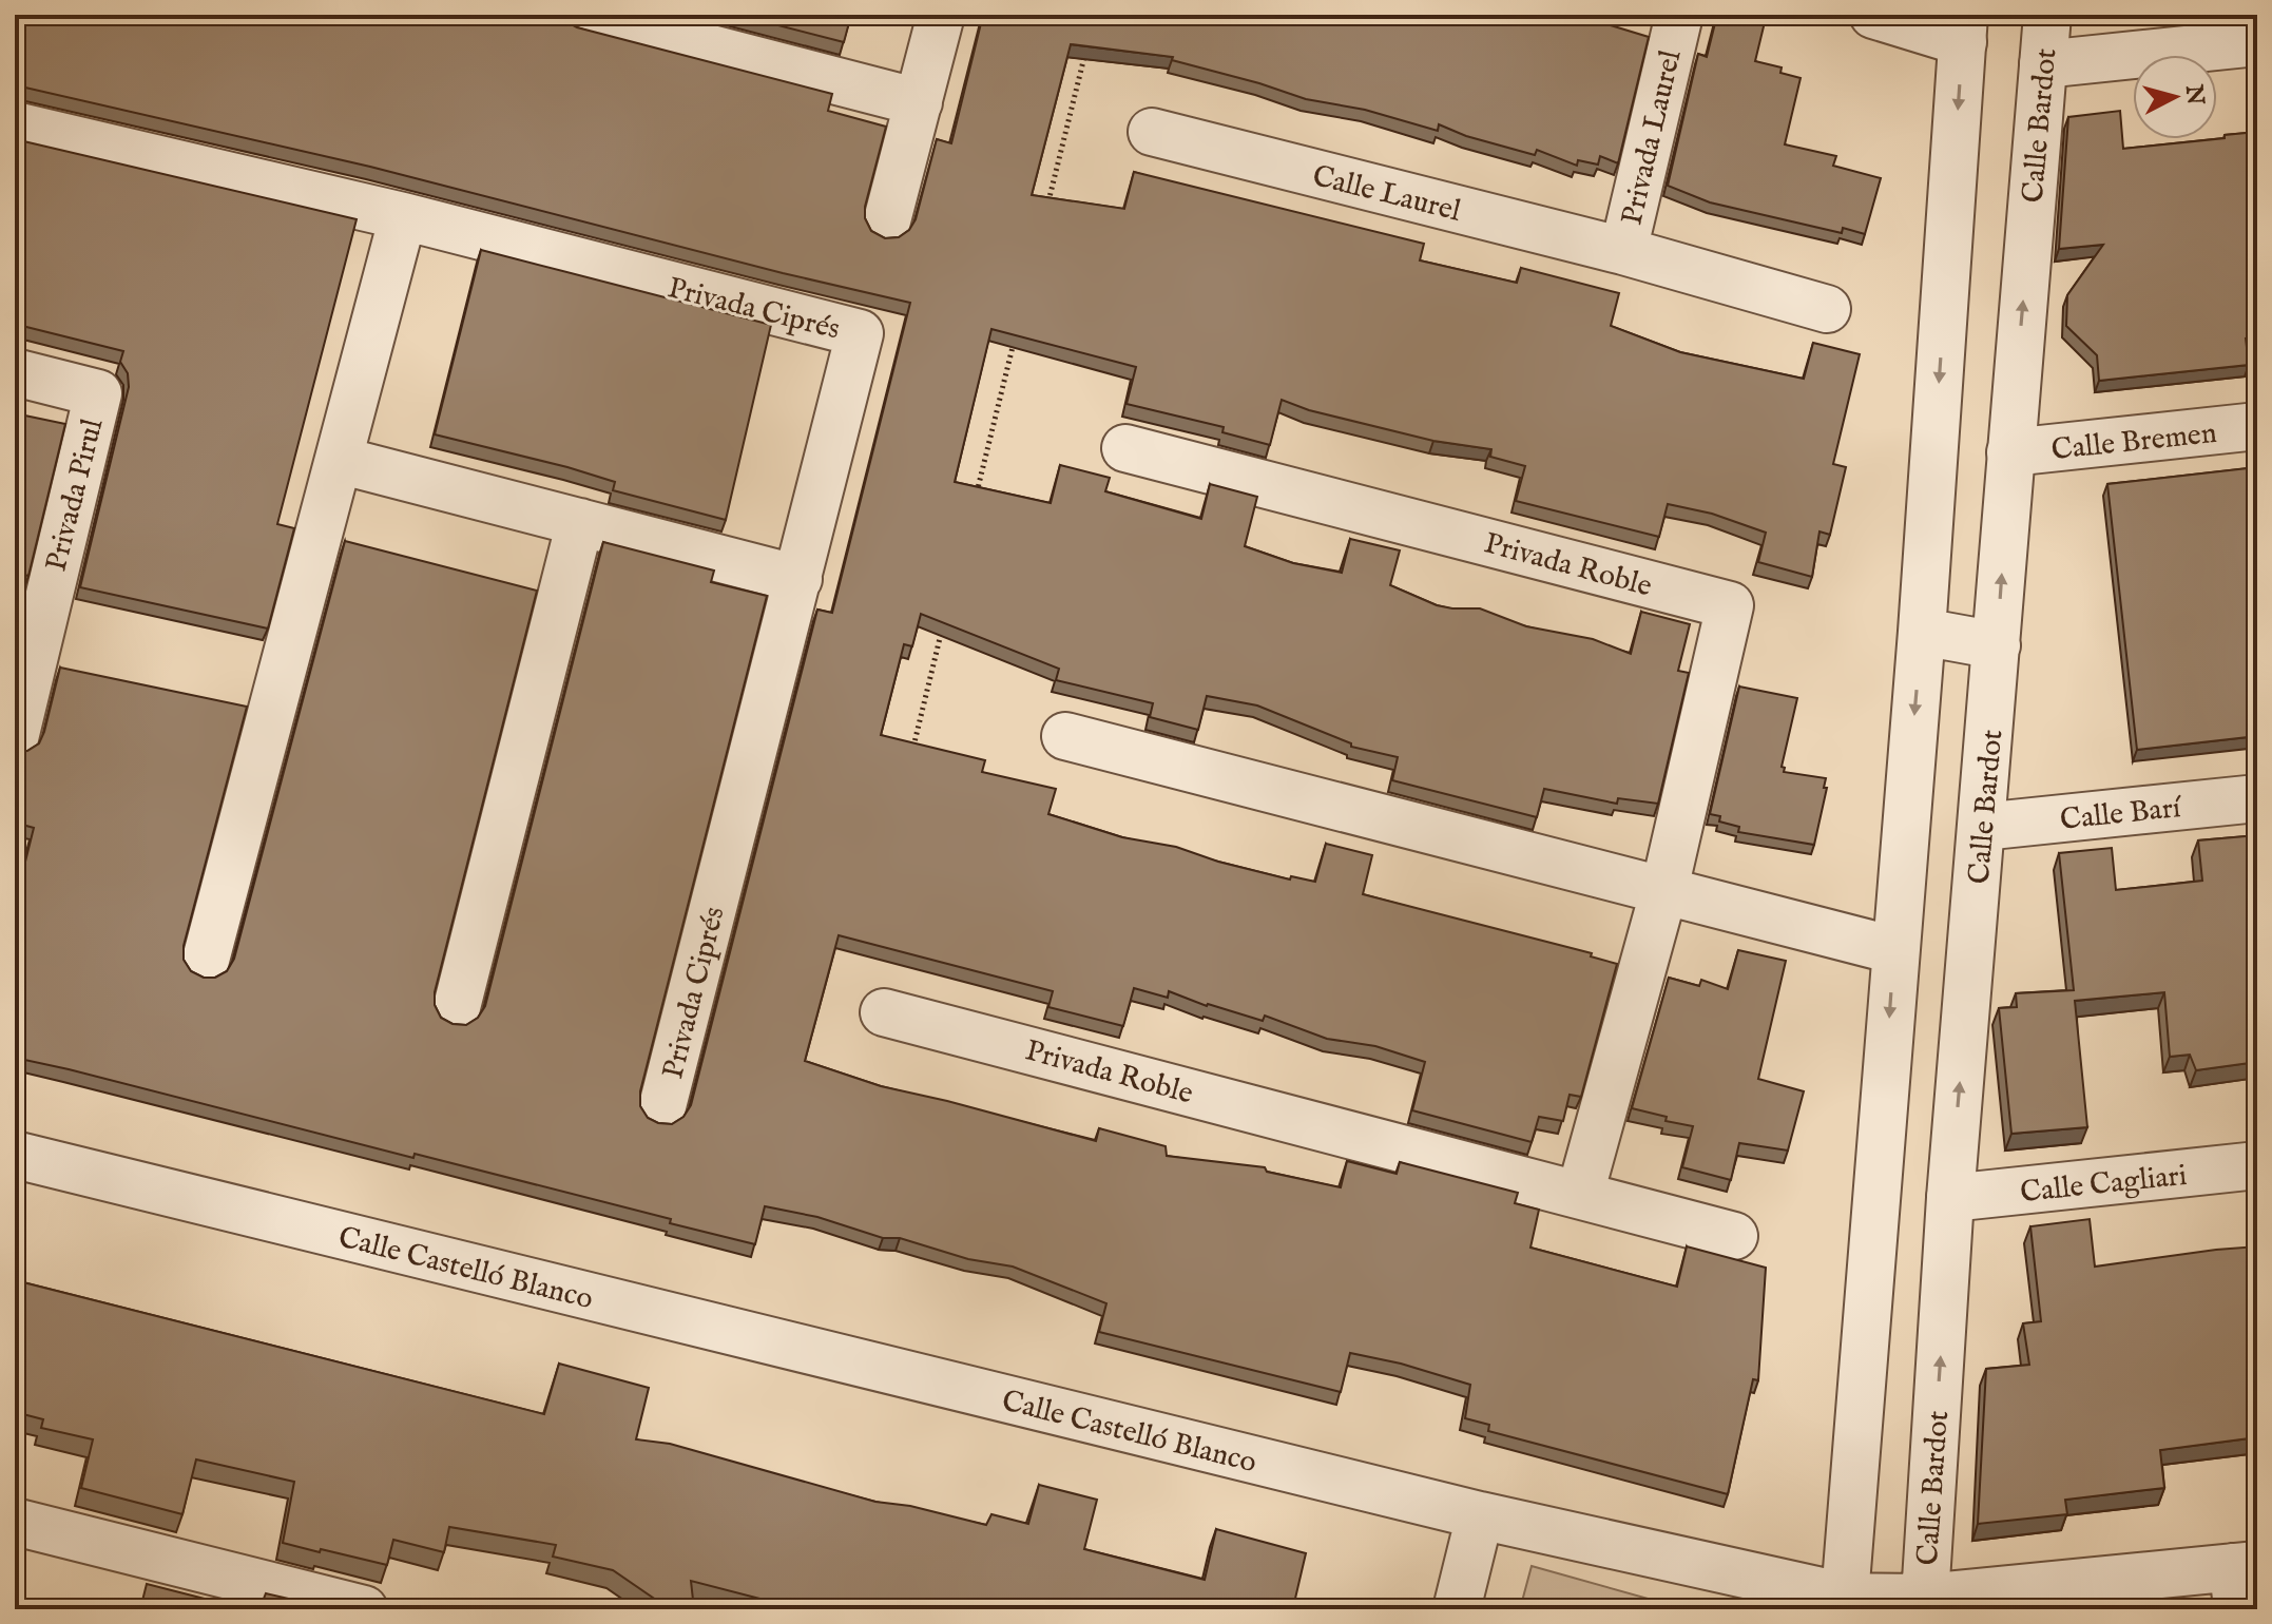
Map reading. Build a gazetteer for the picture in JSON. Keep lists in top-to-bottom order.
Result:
{
  "streets": {
    "street": [
      "Calle Bardot",
      "Privada Laurel",
      "Calle Laurel",
      "Privada Ciprés",
      "Calle Bremen",
      "Privada Pirul",
      "Privada Roble",
      "Calle Barí",
      "Calle Cagliari",
      "Calle Castelló Blanco"
    ]
  },
  "crossings": [
    ["Calle Bardot", "Calle Bremen"],
    ["Calle Bardot", "Calle Barí"],
    ["Calle Bardot", "Calle Cagliari"],
    ["Calle Bardot", "Calle Castelló Blanco"],
    ["Privada Laurel", "Calle Laurel"]
  ],
  "north": "right"
}
